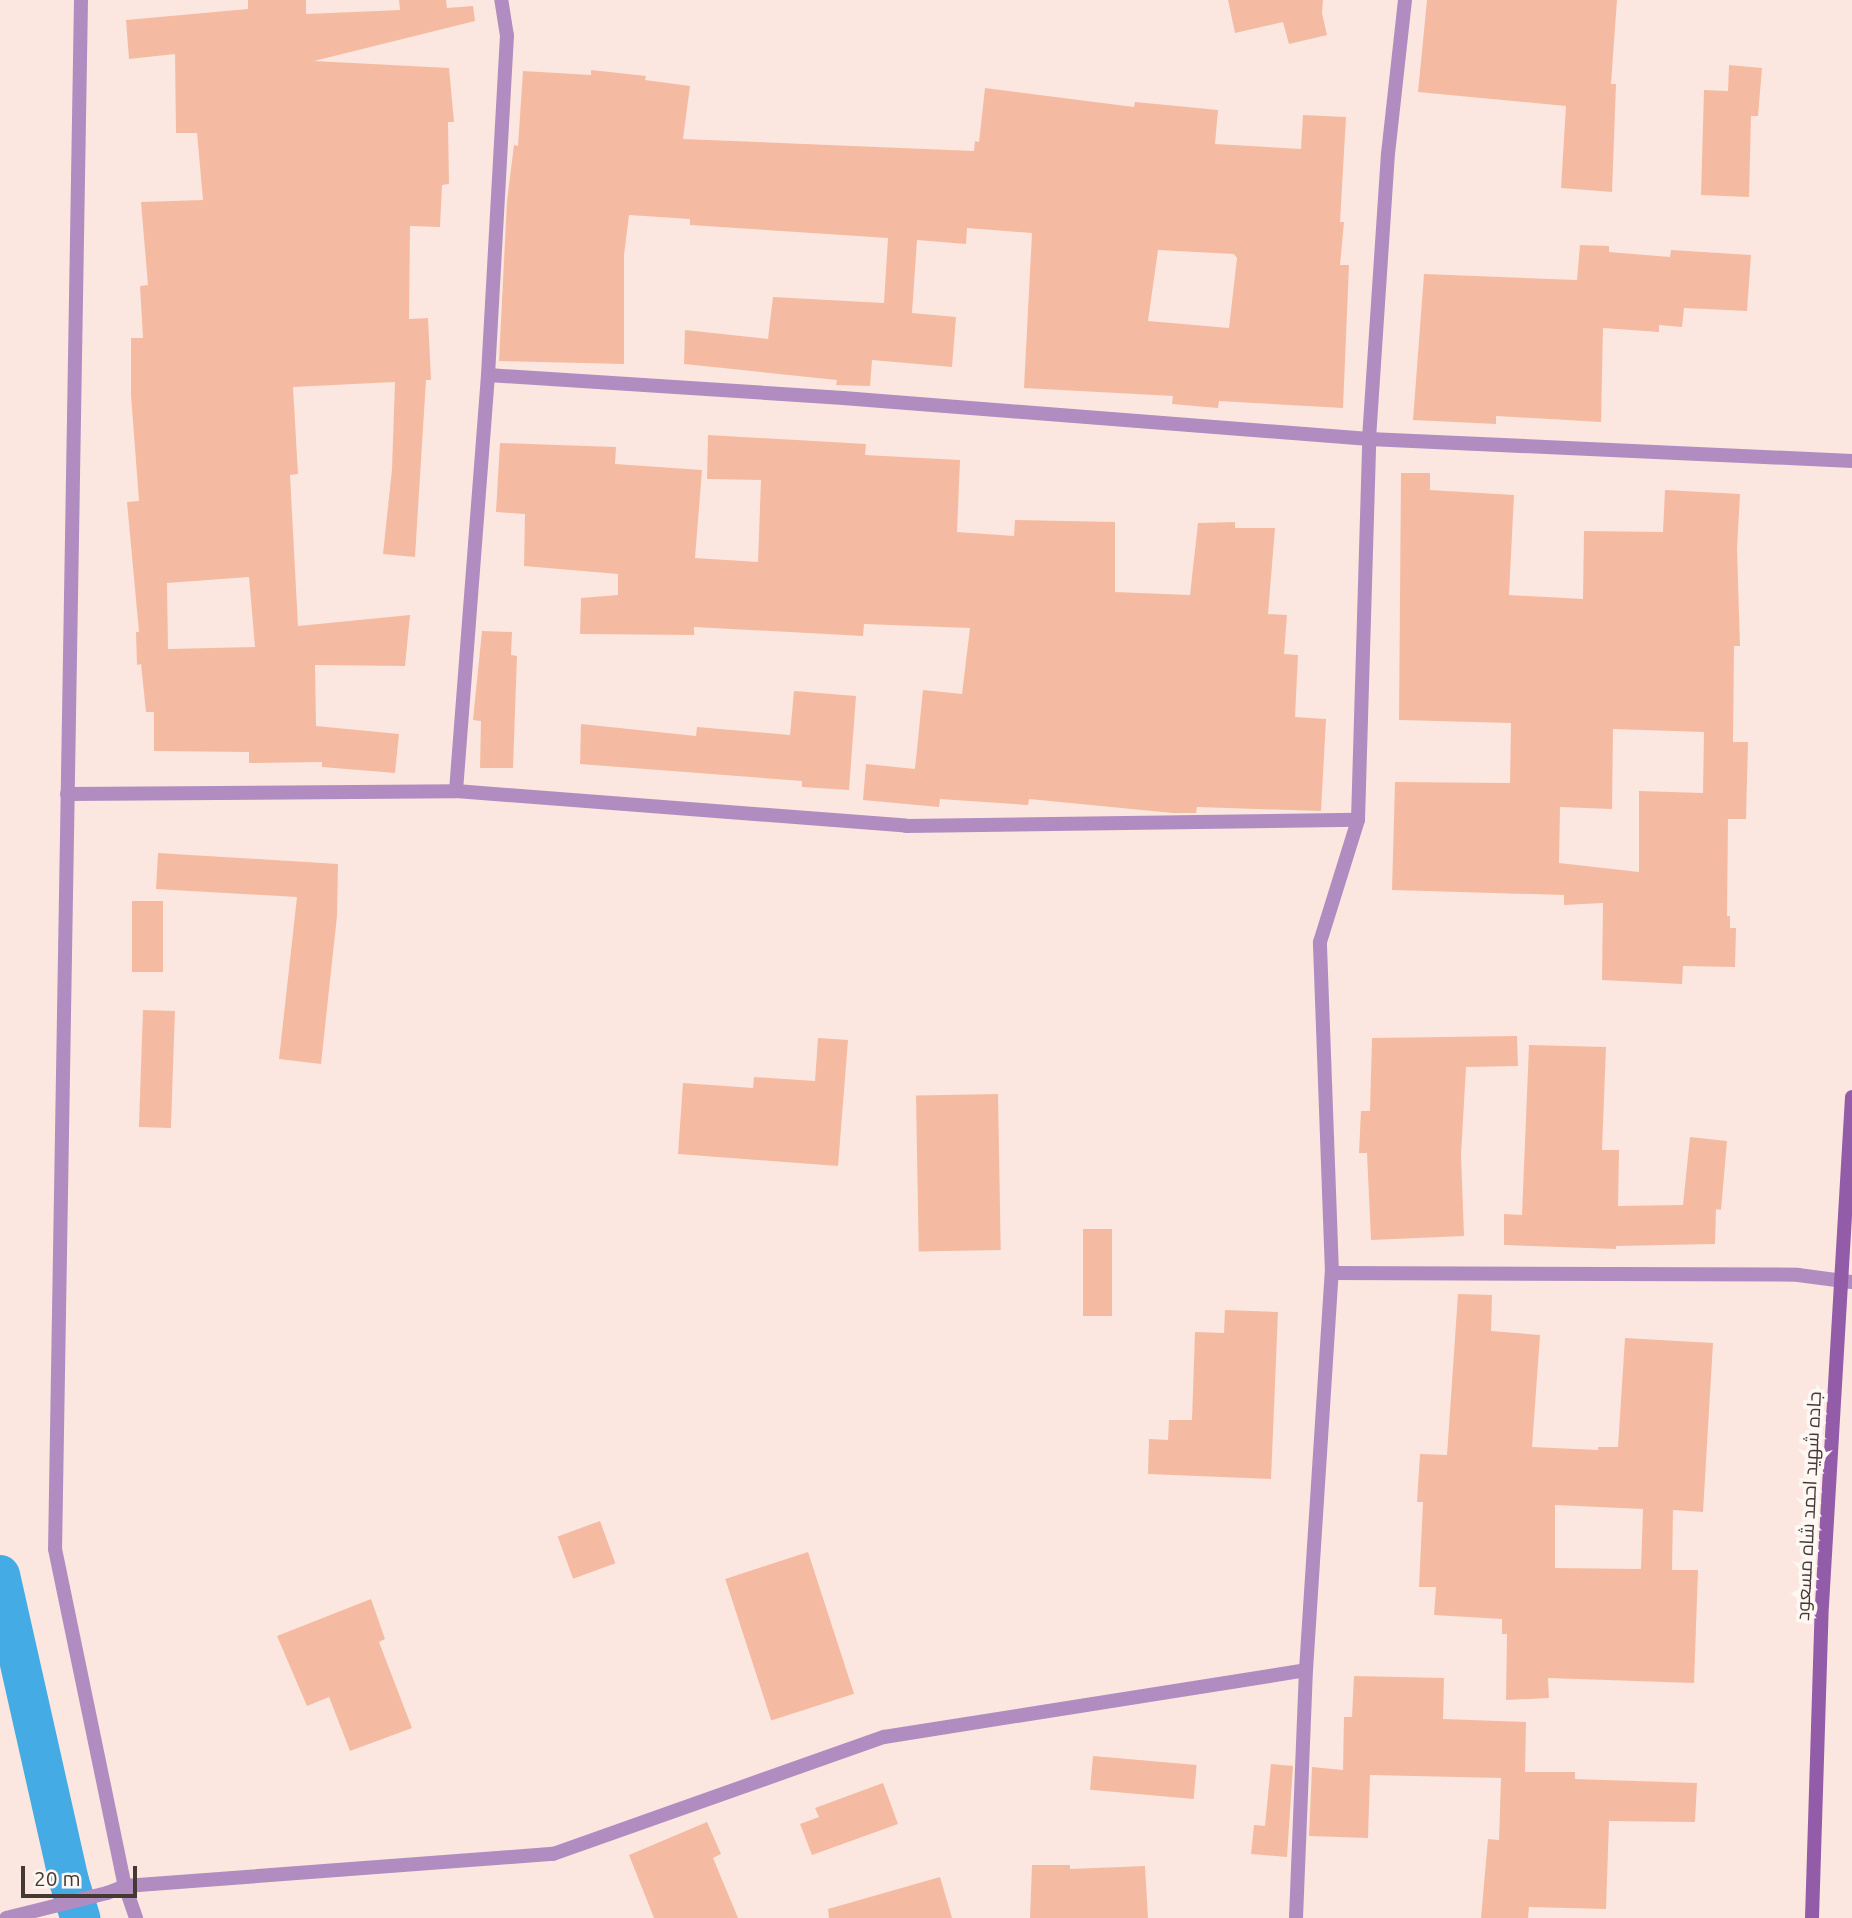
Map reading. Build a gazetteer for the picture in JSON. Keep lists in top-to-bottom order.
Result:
{
  "streets": {
    "main road": ["جاده شهيد احمد شاه مسعود"]
  },
  "scale_bar": "20 m"
}
